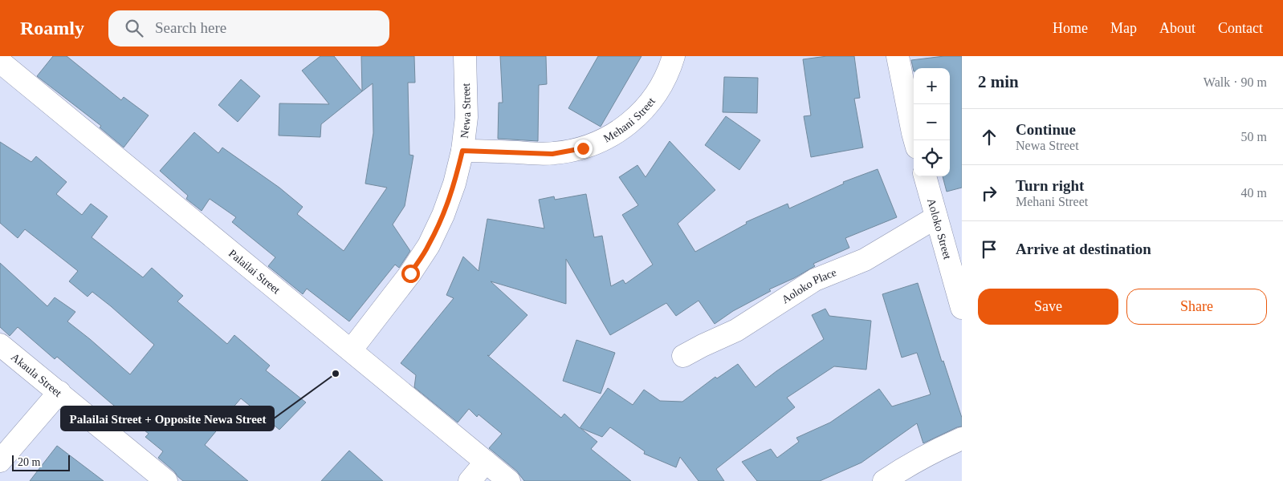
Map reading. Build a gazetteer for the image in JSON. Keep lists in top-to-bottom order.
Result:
{
  "streets": {
    "street": [
      "Newa Street",
      "Mehani Street",
      "Aoloko Street",
      "Palailai Street",
      "Aoloko Place",
      "Akaula Street"
    ]
  },
  "crossings": [
    ["Newa Street", "Mehani Street"],
    ["Newa Street", "Palailai Street"],
    ["Aoloko Street", "Aoloko Place"]
  ],
  "places": ["Palailai Street + Opposite Newa Street"],
  "scale_bar": "20 m",
  "page": {
    "header": "Roamly",
    "search": "Search here",
    "nav": [
      "Home",
      "Map",
      "About",
      "Contact"
    ],
    "heading": ["2 min", "Walk · 90 m"],
    "map_buttons": ["+", "−"],
    "list": [
      ["Continue", "Newa Street", "50 m"],
      ["Turn right", "Mehani Street", "40 m"],
      "Arrive at destination"
    ],
    "buttons": ["Save", "Share"],
    "scale": "20 m"
  }
}
